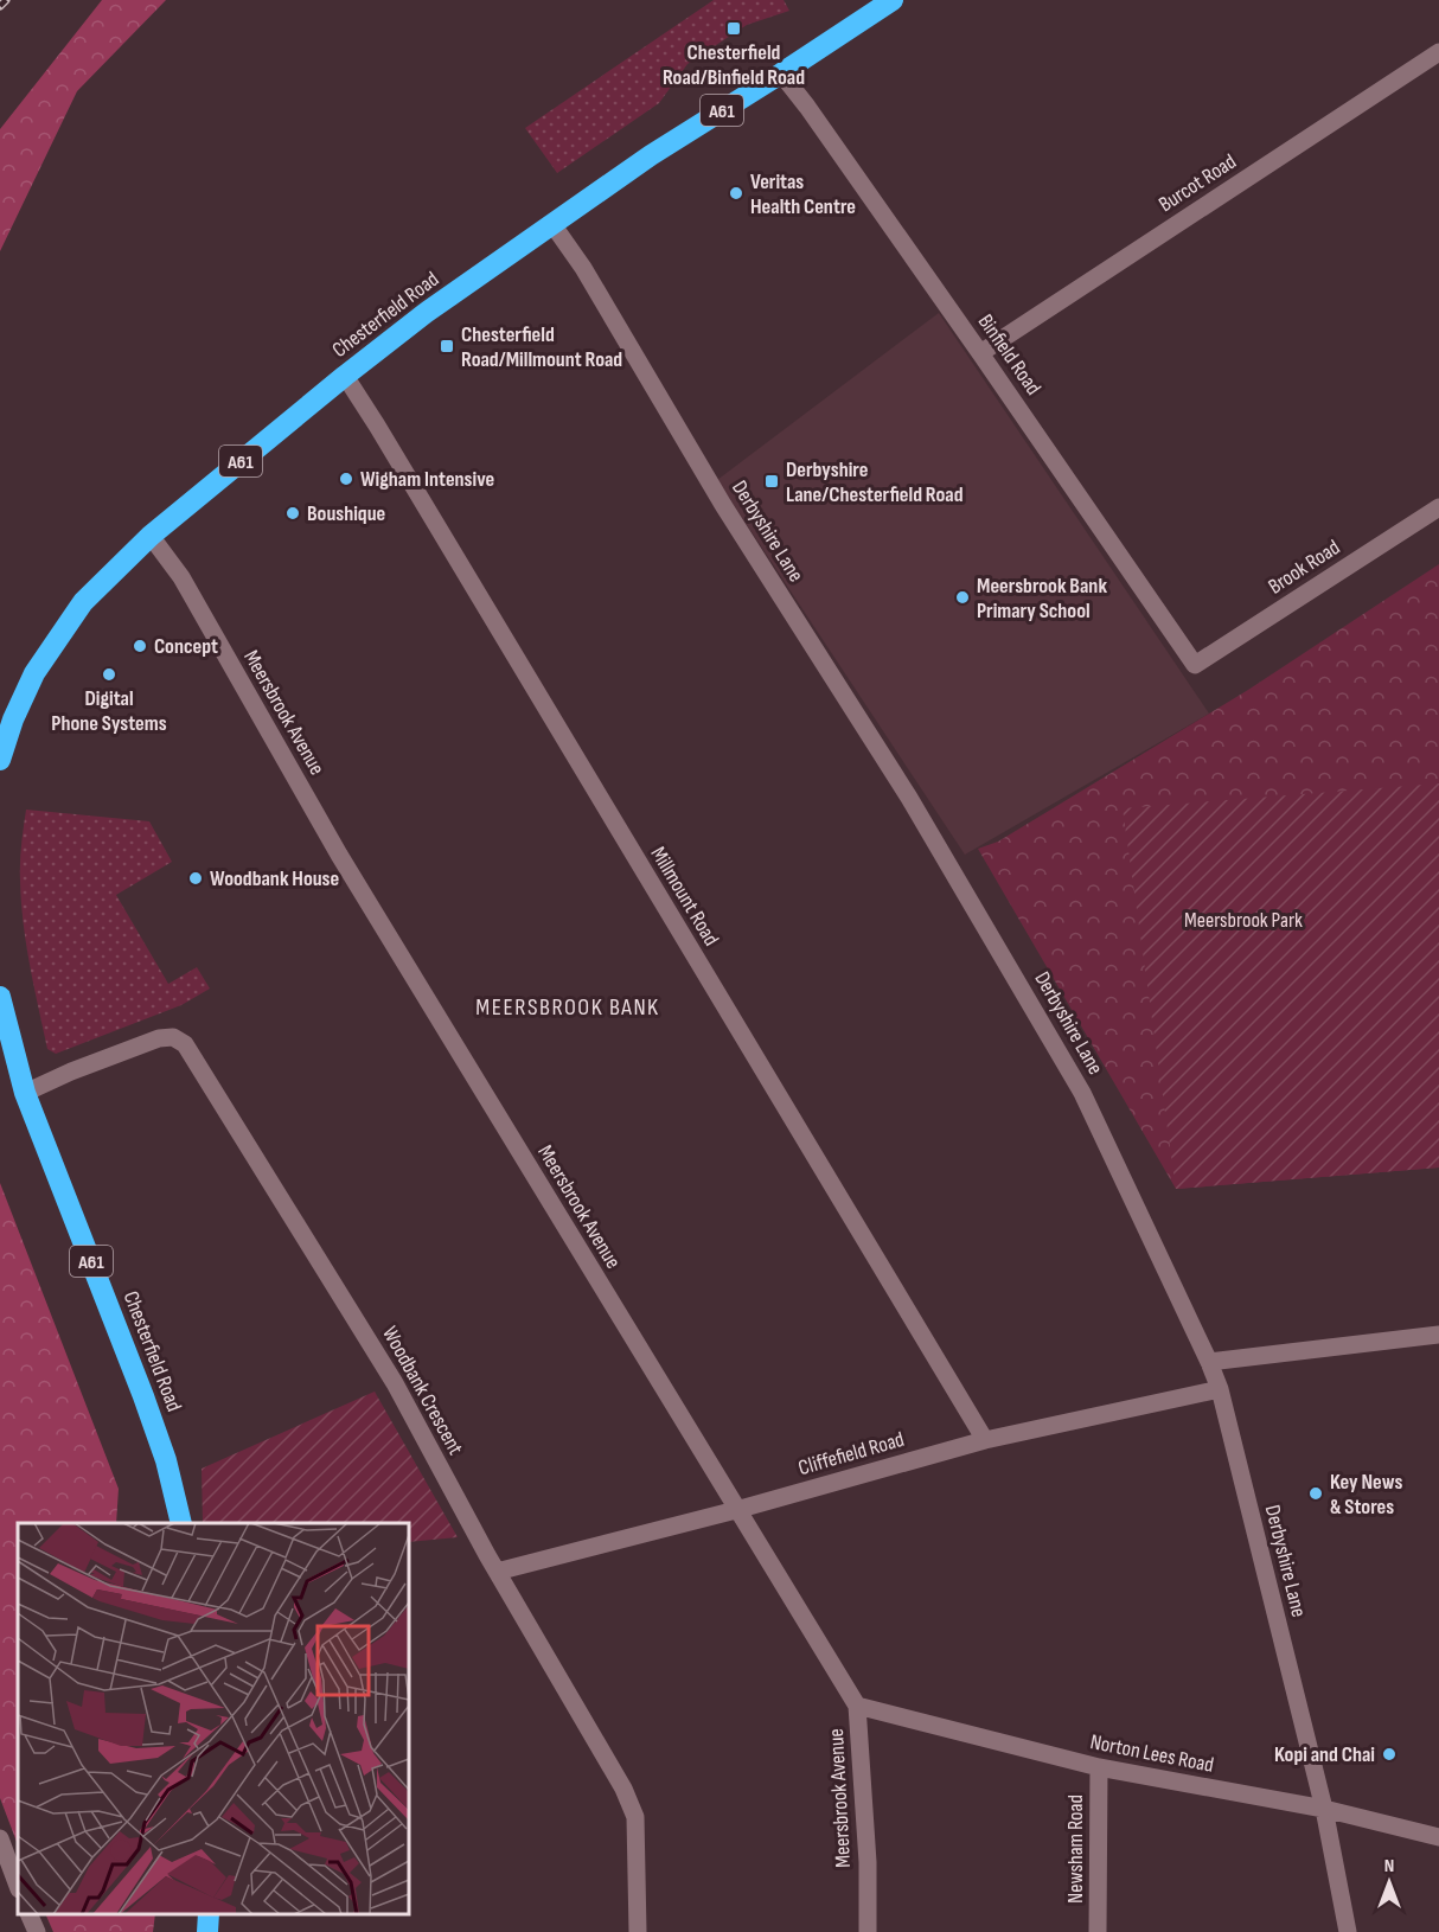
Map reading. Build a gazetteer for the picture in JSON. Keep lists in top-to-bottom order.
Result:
{
  "streets": {
    "highway": ["A61", "Chesterfield Road"],
    "street": [
      "Burcot Road",
      "Binfield Road",
      "Derbyshire Lane",
      "Brook Road",
      "Meersbrook Avenue",
      "Millmount Road",
      "Woodbank Crescent",
      "Cliffefield Road",
      "Norton Lees Road",
      "Newsham Road"
    ]
  },
  "crossings": [
    ["Burcot Road", "Binfield Road"],
    ["Chesterfield Road", "Binfield Road"],
    ["Chesterfield Road", "Derbyshire Lane"],
    ["Chesterfield Road", "Meersbrook Avenue"],
    ["Chesterfield Road", "Millmount Road"],
    ["Chesterfield Road", "Woodbank Crescent"],
    ["Binfield Road", "Brook Road"],
    ["Derbyshire Lane", "Cliffefield Road"],
    ["Derbyshire Lane", "Norton Lees Road"],
    ["Meersbrook Avenue", "Cliffefield Road"],
    ["Meersbrook Avenue", "Norton Lees Road"],
    ["Millmount Road", "Cliffefield Road"],
    ["Woodbank Crescent", "Cliffefield Road"],
    ["Norton Lees Road", "Newsham Road"]
  ],
  "districts": ["MEERSBROOK BANK"],
  "parks": ["Meersbrook Park"],
  "places": {
    "transit": ["Chesterfield Road/Binfield Road", "Chesterfield Road/Millmount Road", "Derbyshire Lane/Chesterfield Road"],
    "other": [
      "Veritas Health Centre",
      "Wigham Intensive",
      "Boushique",
      "Meersbrook Bank Primary School",
      "Concept",
      "Digital Phone Systems",
      "Woodbank House",
      "Key News & Stores",
      "Kopi and Chai"
    ]
  },
  "north": "top"
}
